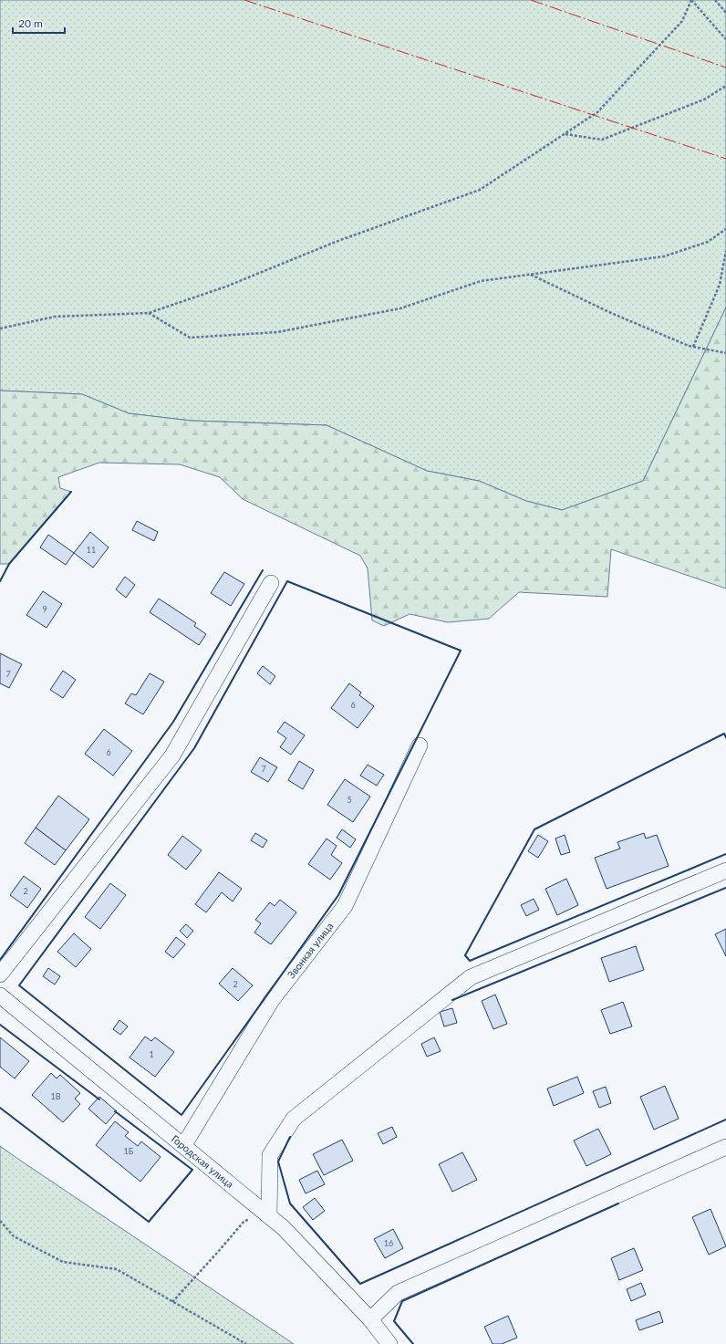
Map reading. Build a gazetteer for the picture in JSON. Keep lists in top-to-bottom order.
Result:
{
  "streets": {
    "street": ["Звонкая улица", "Городская улица"]
  },
  "crossings": [
    ["Звонкая улица", "Городская улица"]
  ],
  "house_numbers": [
    "11",
    "9",
    "7",
    "6",
    "6",
    "7",
    "5",
    "2",
    "2",
    "1",
    "1В",
    "1Б",
    "16"
  ],
  "scale_bar": "20 m"
}
